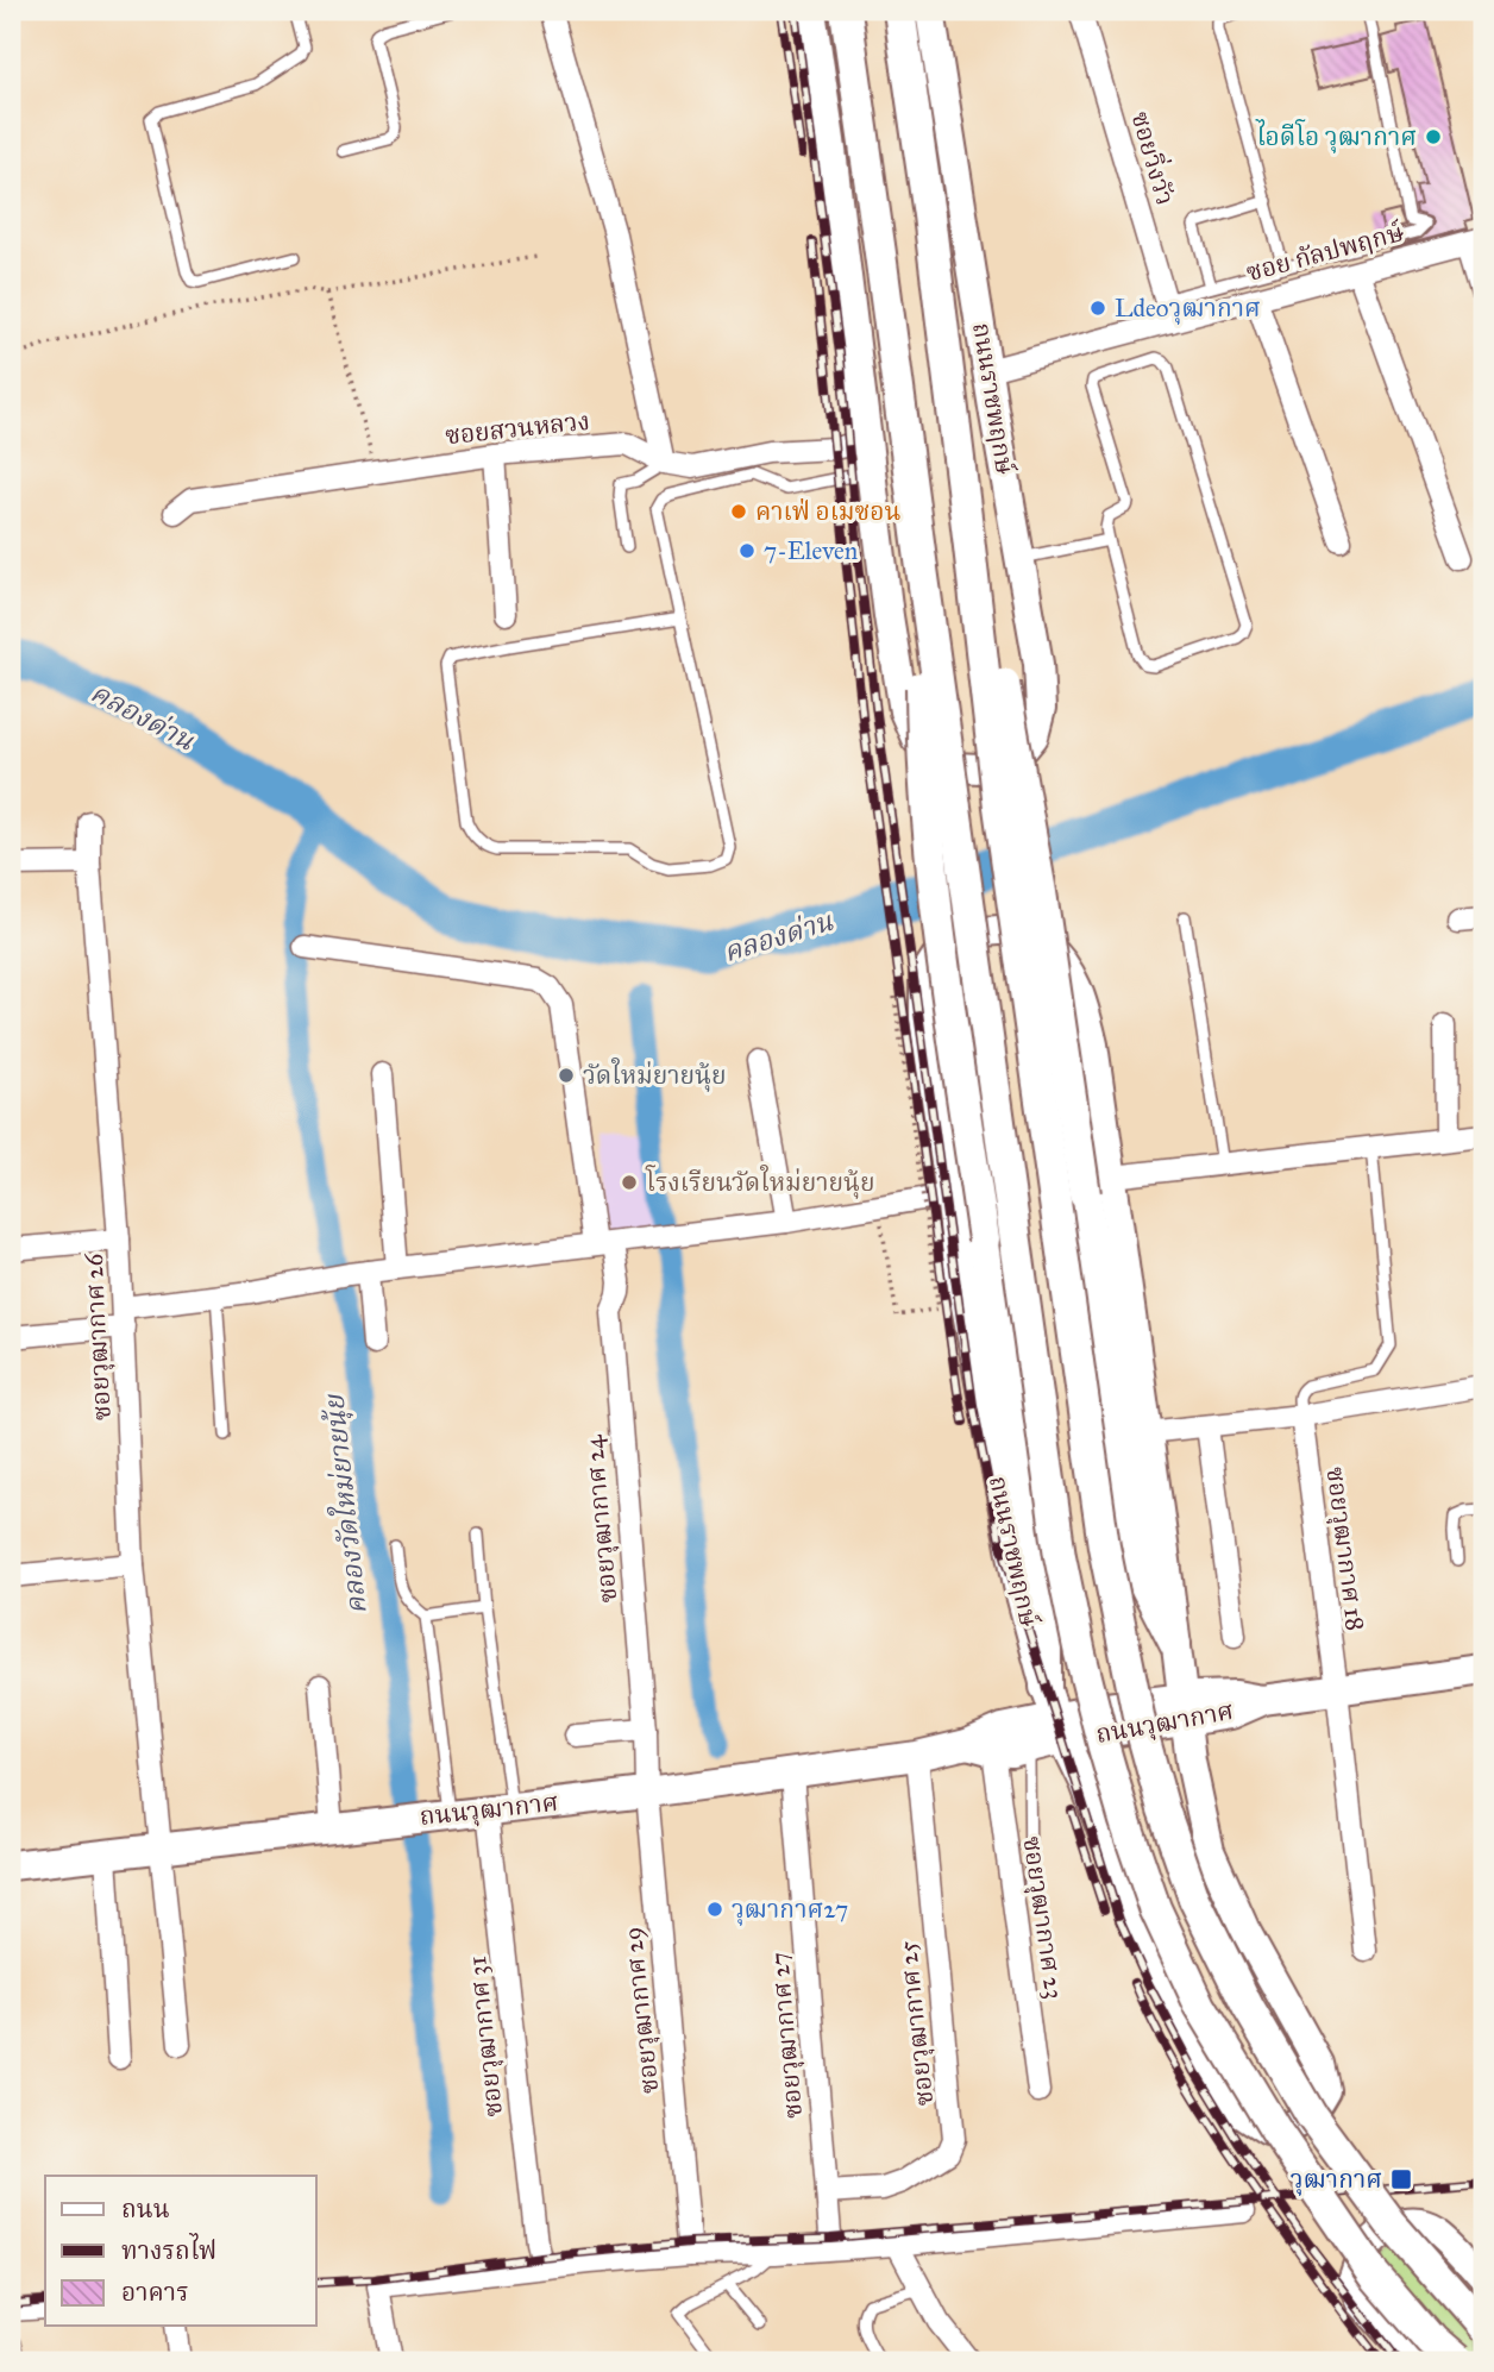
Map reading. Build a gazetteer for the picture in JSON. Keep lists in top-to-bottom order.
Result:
{
  "streets": {
    "main road": ["ถนนราชพฤกษ์", "ถนนวุฒากาศ"],
    "street": [
      "ซอยวิ่งวัว",
      "ซอย กัลปพฤกษ์",
      "ซอยสวนหลวง",
      "ซอยวุฒากาศ 26",
      "ซอยวุฒากาศ 24",
      "ซอยวุฒากาศ 18",
      "ซอยวุฒากาศ 23",
      "ซอยวุฒากาศ 29",
      "ซอยวุฒากาศ 25",
      "ซอยวุฒากาศ 27",
      "ซอยวุฒากาศ 31"
    ]
  },
  "crossings": [
    ["ซอยวิ่งวัว", "ซอย กัลปพฤกษ์"],
    ["ซอย กัลปพฤกษ์", "ถนนราชพฤกษ์"],
    ["ถนนราชพฤกษ์", "ซอยสวนหลวง"],
    ["ถนนราชพฤกษ์", "ถนนวุฒากาศ"],
    ["ซอยวุฒากาศ 26", "ถนนวุฒากาศ"],
    ["ซอยวุฒากาศ 24", "ถนนวุฒากาศ"],
    ["ซอยวุฒากาศ 24", "ซอยวุฒากาศ 29"],
    ["ซอยวุฒากาศ 18", "ถนนวุฒากาศ"],
    ["ถนนวุฒากาศ", "ซอยวุฒากาศ 23"],
    ["ถนนวุฒากาศ", "ซอยวุฒากาศ 29"],
    ["ถนนวุฒากาศ", "ซอยวุฒากาศ 25"],
    ["ถนนวุฒากาศ", "ซอยวุฒากาศ 27"],
    ["ถนนวุฒากาศ", "ซอยวุฒากาศ 31"],
    ["ซอยวุฒากาศ 25", "ซอยวุฒากาศ 27"]
  ],
  "water": ["คลองด่าน", "คลองวัดใหม่ยายนุ้ย"],
  "places": {
    "other": [
      "ไอดีโอ วุฒากาศ",
      "Ldeoวุฒากาศ",
      "คาเฟ่ อเมซอน",
      "7-Eleven",
      "วัดใหม่ยายนุ้ย",
      "โรงเรียนวัดใหม่ยายนุ้ย",
      "วุฒากาศ27"
    ],
    "transit": ["วุฒากาศ"]
  },
  "legend": ["ถนน", "ทางรถไฟ", "อาคาร"]
}
